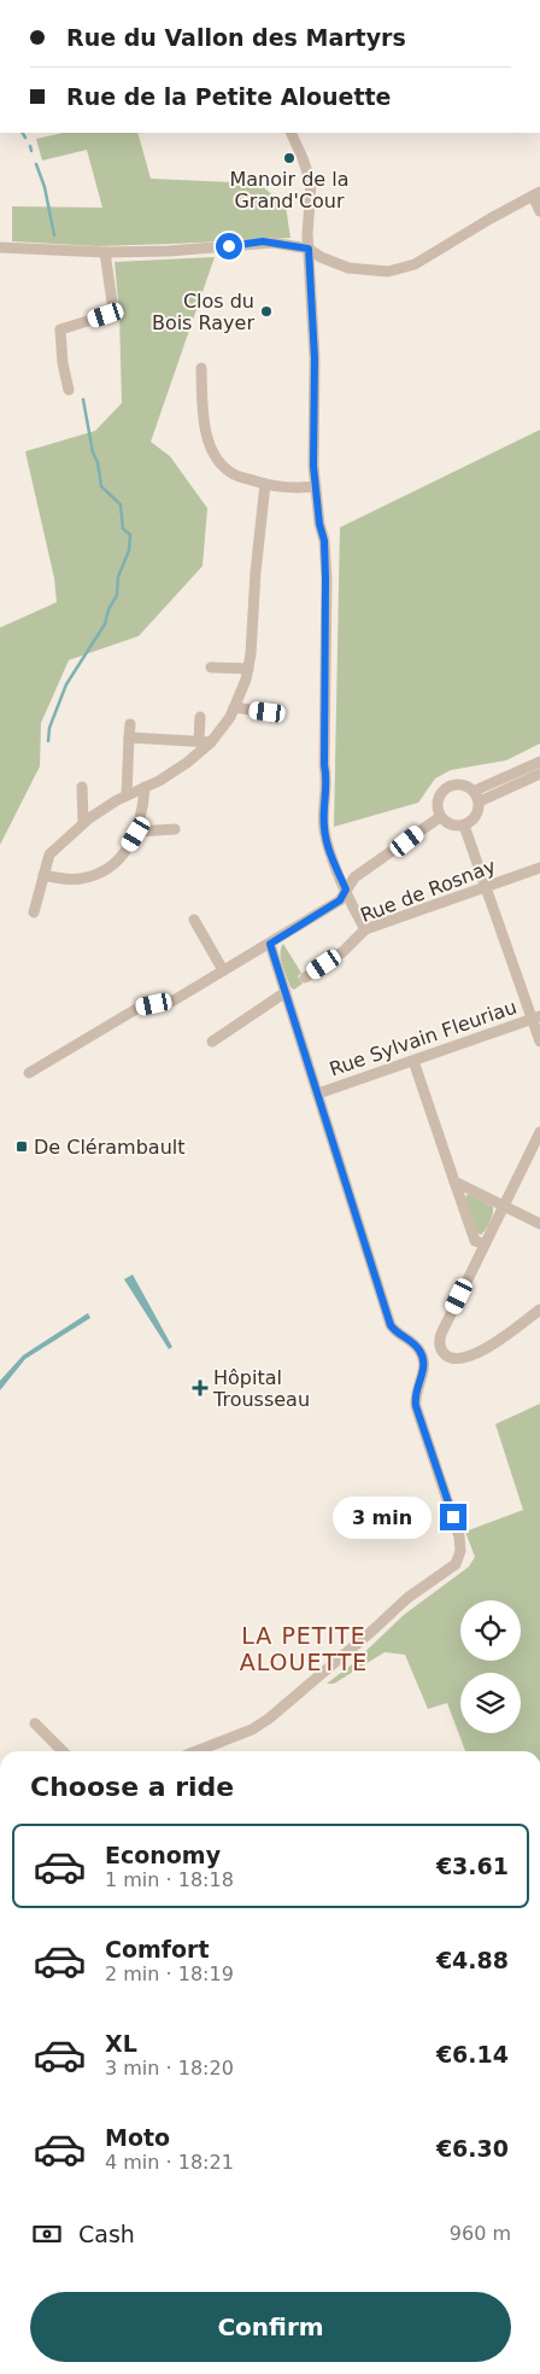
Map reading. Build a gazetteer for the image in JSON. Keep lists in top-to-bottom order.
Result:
{
  "streets": {
    "street": ["Rue de Rosnay", "Rue Sylvain Fleuriau"]
  },
  "districts": ["LA PETITE ALOUETTE"],
  "places": {
    "other": ["Manoir de la Grand'Cour", "Clos du Bois Rayer"],
    "transit": ["De Clérambault"],
    "health": ["Hôpital Trousseau"]
  },
  "page": {
    "banner": ["Rue du Vallon des Martyrs", "Rue de la Petite Alouette"],
    "bubble": "3 min",
    "heading": "Choose a ride",
    "list": [
      {
        "name": "Economy",
        "note": "1 min · 18:18",
        "value": "€3.61"
      },
      {
        "name": "Comfort",
        "note": "2 min · 18:19",
        "value": "€4.88"
      },
      {
        "name": "XL",
        "note": "3 min · 18:20",
        "value": "€6.14"
      },
      {
        "name": "Moto",
        "note": "4 min · 18:21",
        "value": "€6.30"
      }
    ],
    "pay": ["Cash", "960 m"],
    "buttons": "Confirm"
  }
}
